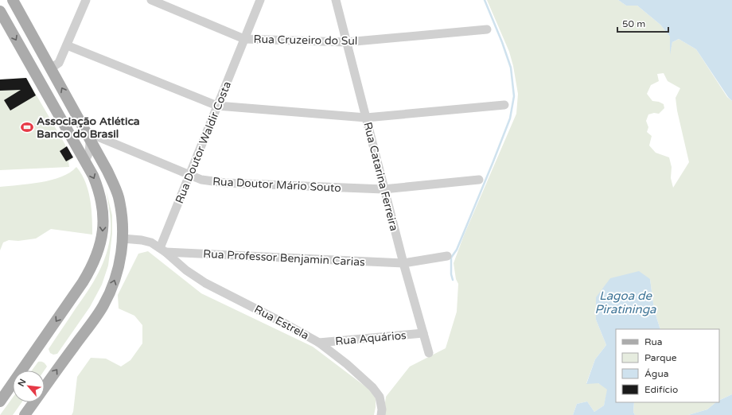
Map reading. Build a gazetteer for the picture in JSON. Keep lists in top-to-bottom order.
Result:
{
  "streets": {
    "street": [
      "Rua Cruzeiro do Sul",
      "Rua Doutor Waldir Costa",
      "Rua Catarina Ferreira",
      "Rua Doutor Mário Souto",
      "Rua Professor Benjamin Carias",
      "Rua Estrela",
      "Rua Aquários"
    ]
  },
  "crossings": [
    ["Rua Cruzeiro do Sul", "Rua Doutor Waldir Costa"],
    ["Rua Cruzeiro do Sul", "Rua Catarina Ferreira"],
    ["Rua Doutor Waldir Costa", "Rua Doutor Mário Souto"],
    ["Rua Doutor Waldir Costa", "Rua Professor Benjamin Carias"],
    ["Rua Doutor Waldir Costa", "Rua Estrela"],
    ["Rua Catarina Ferreira", "Rua Doutor Mário Souto"],
    ["Rua Catarina Ferreira", "Rua Professor Benjamin Carias"],
    ["Rua Catarina Ferreira", "Rua Aquários"],
    ["Rua Professor Benjamin Carias", "Rua Estrela"],
    ["Rua Estrela", "Rua Aquários"]
  ],
  "water": ["Lagoa de Piratininga"],
  "places": {
    "sports": ["Associação Atlética Banco do Brasil"]
  },
  "legend": [
    "Rua",
    "Parque",
    "Água",
    "Edifício"
  ],
  "scale_bar": "50 m",
  "north": "top left"
}
